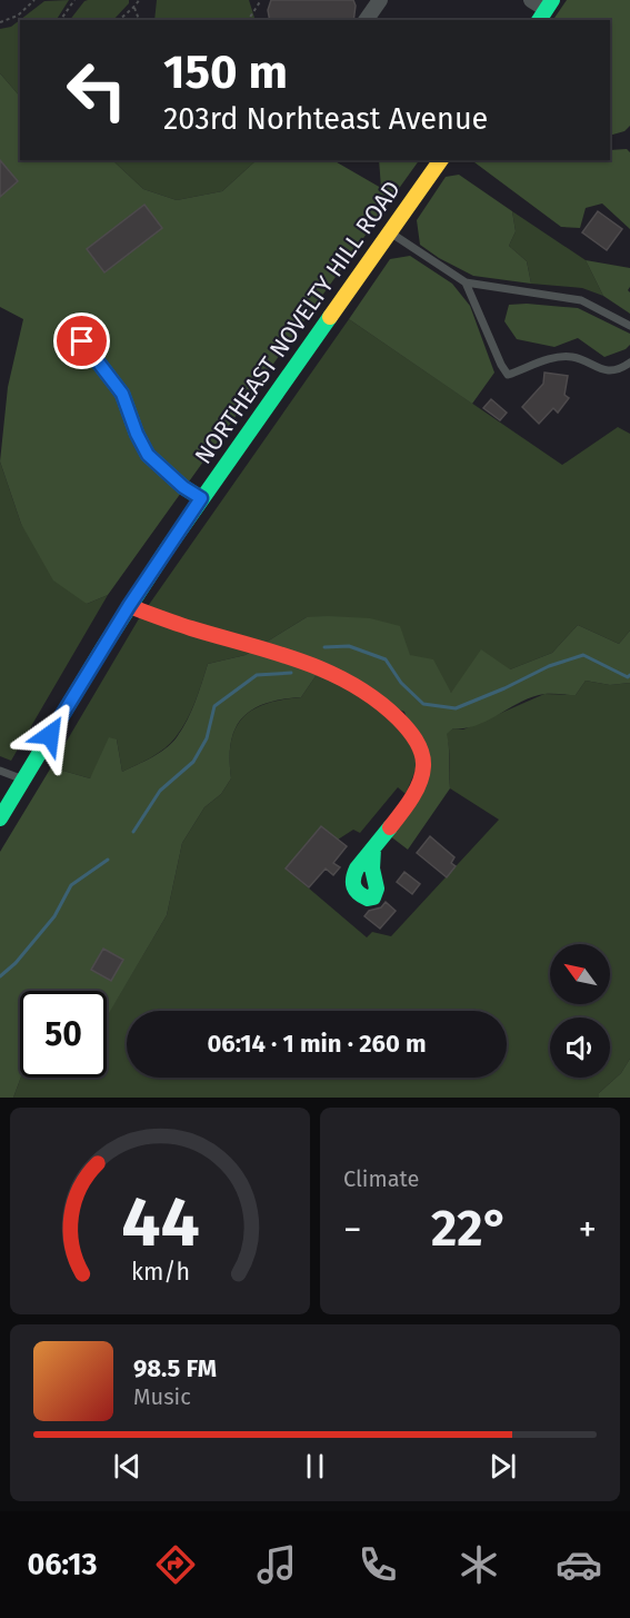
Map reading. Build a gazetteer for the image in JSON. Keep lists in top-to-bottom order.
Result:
{
  "streets": {
    "main road": ["NORTHEAST NOVELTY HILL ROAD"]
  },
  "north": "top left",
  "page": {
    "turn": ["150 m", "203rd Norhteast Avenue"],
    "limit": "50",
    "trip": "06:14 · 1 min · 260 m",
    "tile": "Climate",
    "heat": ["−", "22°", "+"],
    "song": ["98.5 FM", "Music"],
    "tabs": "06:13",
    "gauge": ["44", "km/h"]
  }
}
